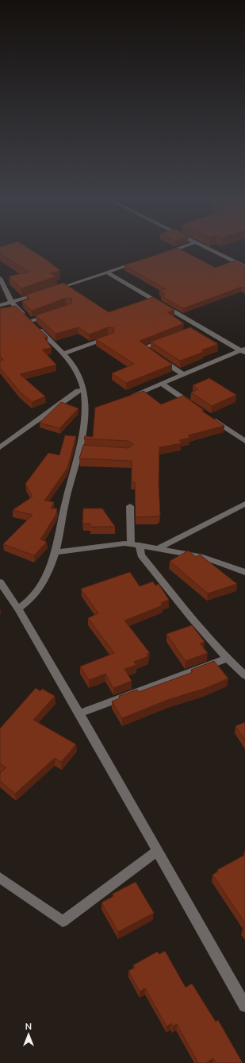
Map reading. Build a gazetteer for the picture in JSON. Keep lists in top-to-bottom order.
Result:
{
  "north": "top"
}
